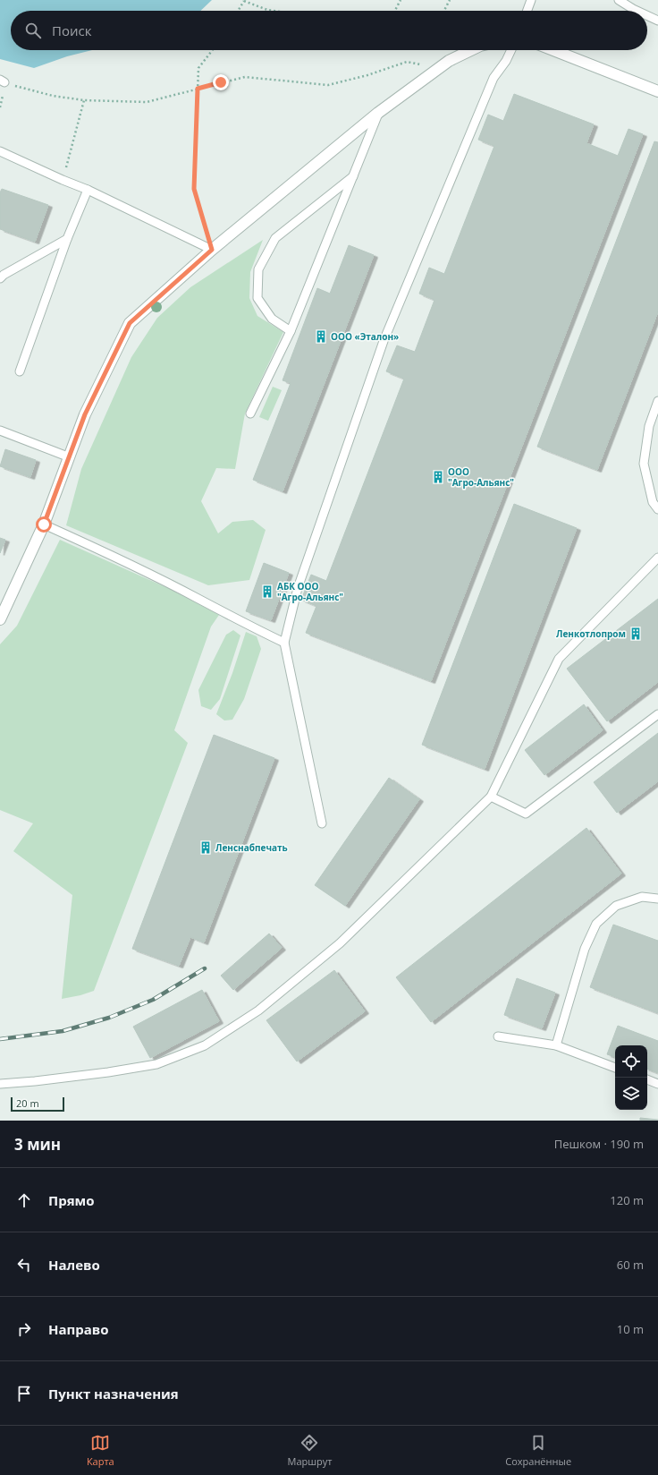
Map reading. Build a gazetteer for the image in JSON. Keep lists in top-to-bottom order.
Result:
{
  "places": {
    "building": [
      "ООО «Эталон»",
      "ООО \"Агро-Альянс\"",
      "АБК ООО \"Агро-Альянс\"",
      "Ленкотлопром",
      "Ленснабпечать"
    ]
  },
  "scale_bar": "20 m",
  "page": {
    "search": "Поиск",
    "scale": "20 m",
    "heading": ["3 мин", "Пешком · 190 m"],
    "list": [
      ["Прямо", "120 m"],
      ["Налево", "60 m"],
      ["Направо", "10 m"],
      "Пункт назначения"
    ],
    "nav": ["Карта", "Маршрут", "Сохранённые"]
  }
}
